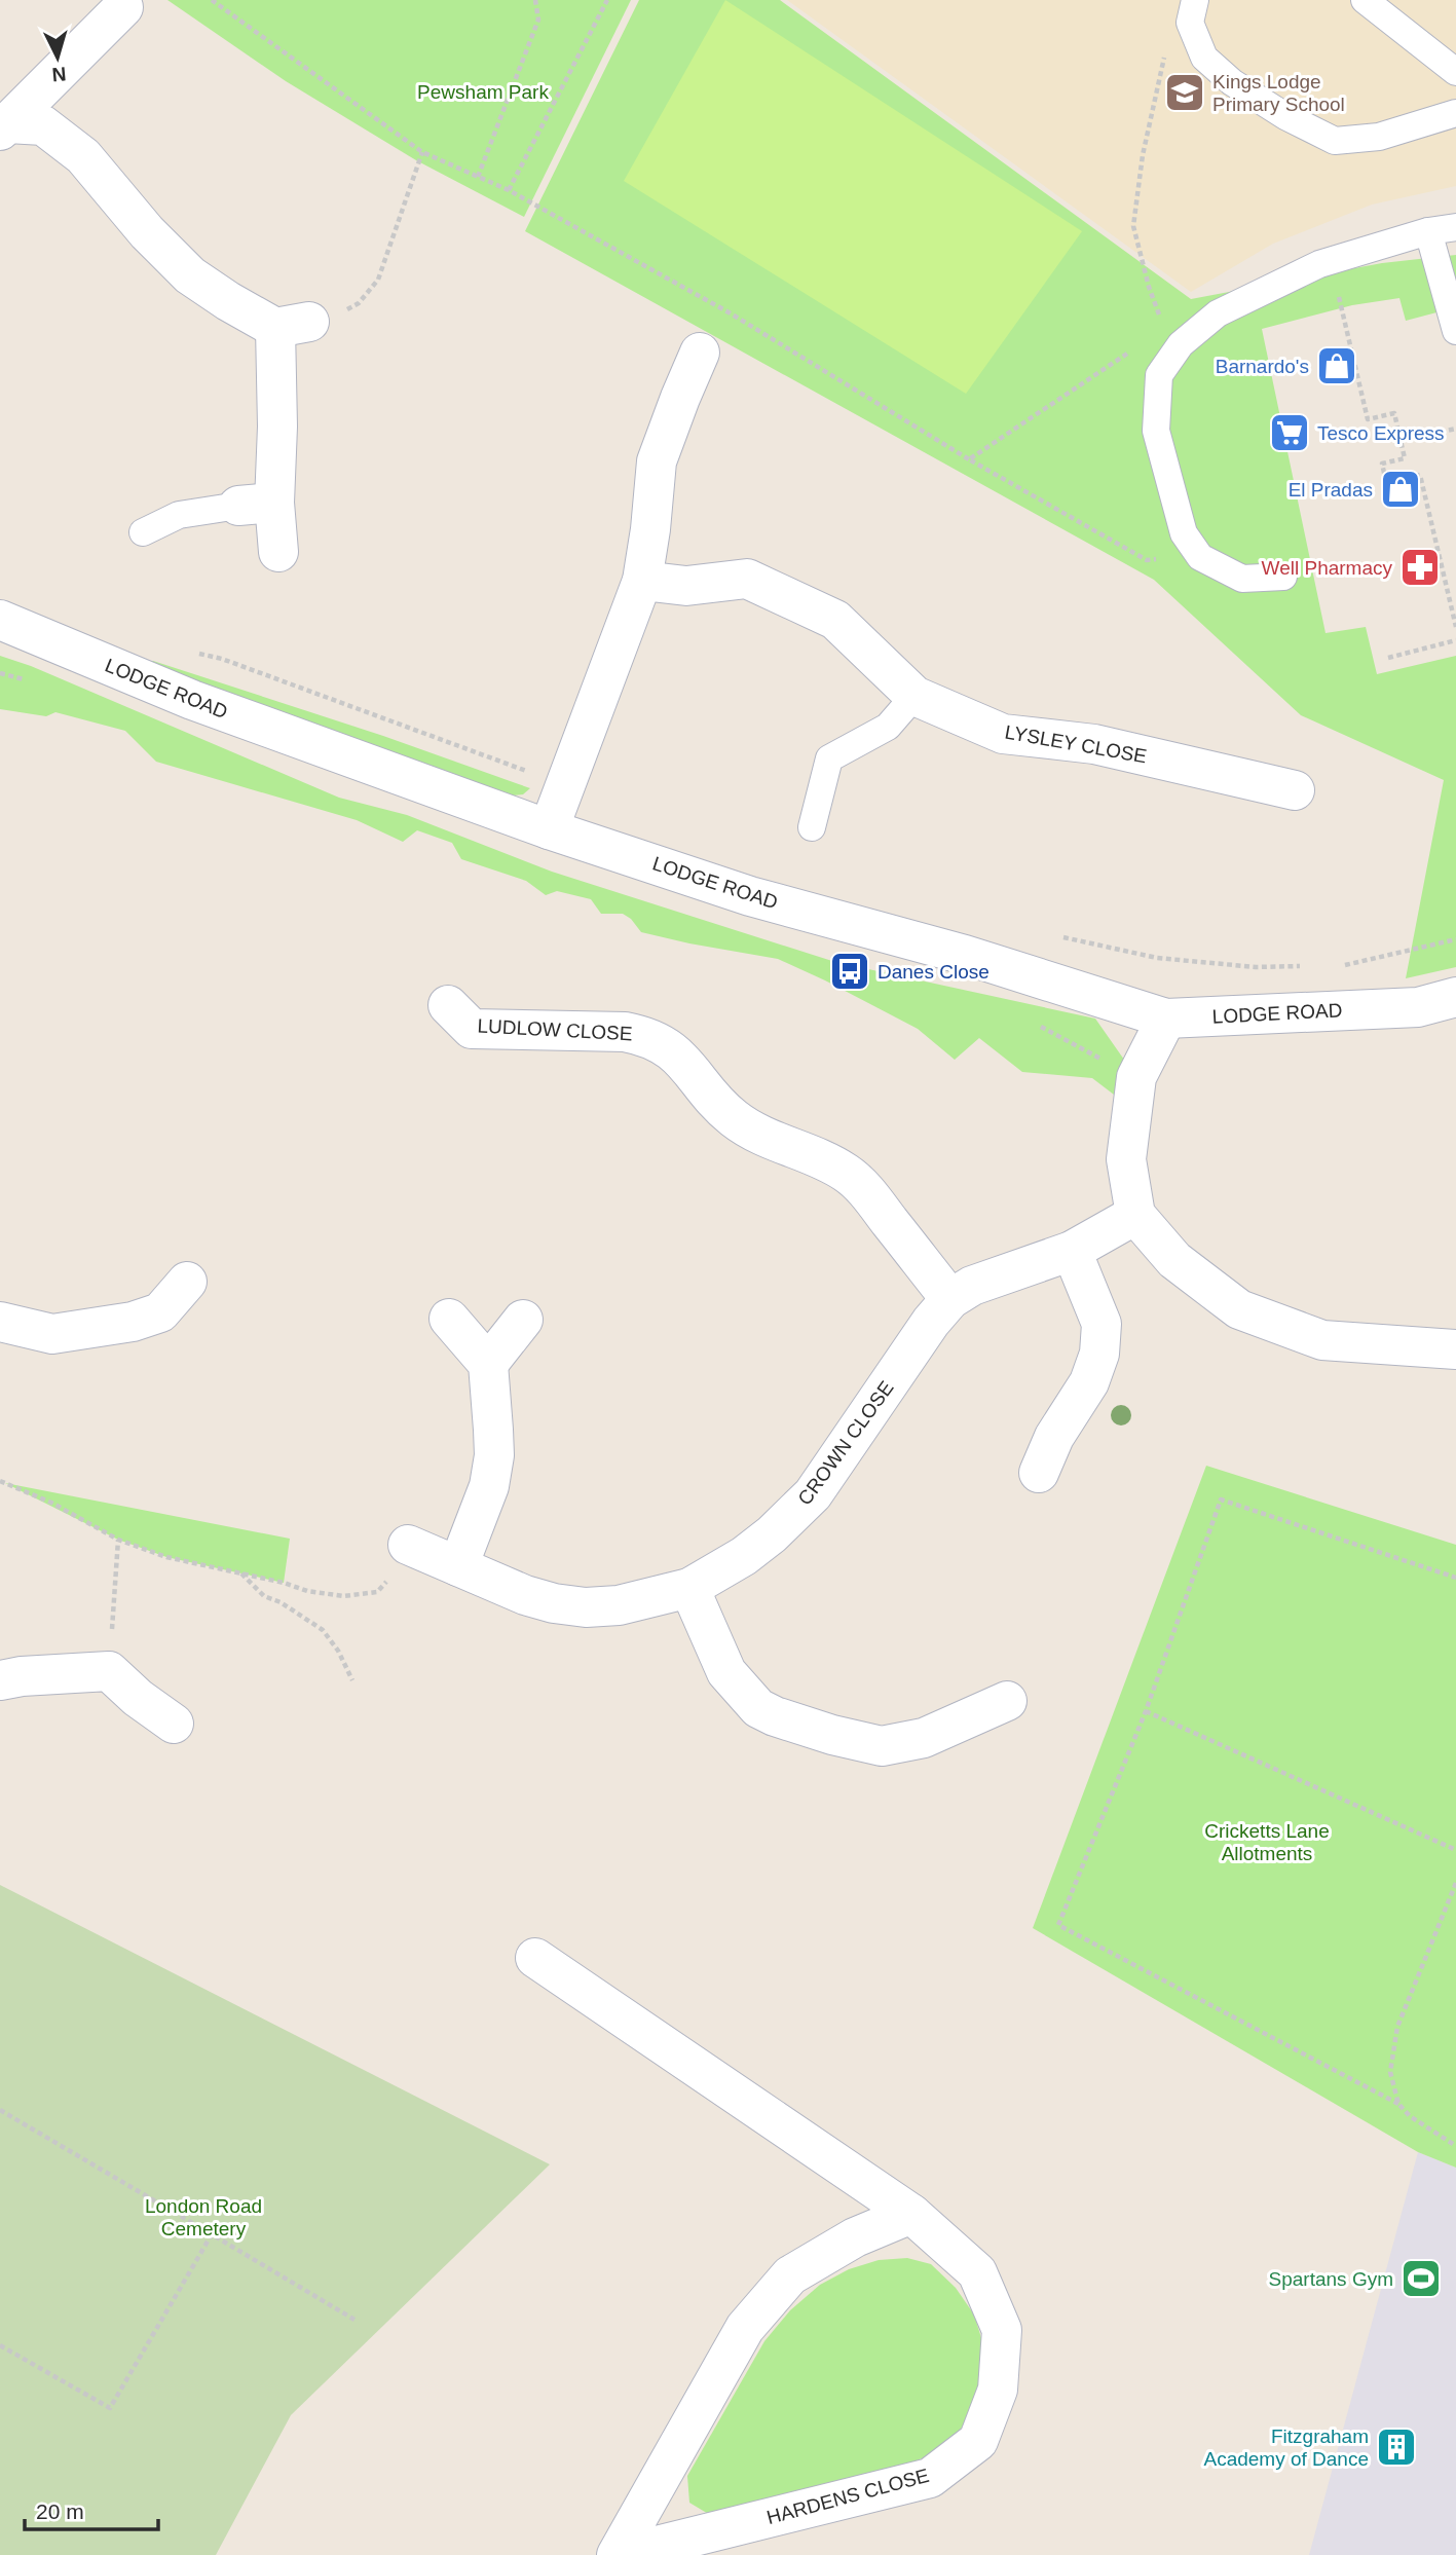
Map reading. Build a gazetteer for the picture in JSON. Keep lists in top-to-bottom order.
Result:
{
  "streets": {
    "street": [
      "LODGE ROAD",
      "LYSLEY CLOSE",
      "LUDLOW CLOSE",
      "CROWN CLOSE",
      "HARDENS CLOSE"
    ]
  },
  "crossings": [
    ["LUDLOW CLOSE", "CROWN CLOSE"]
  ],
  "parks": ["Pewsham Park", "Cricketts Lane Allotments", "London Road Cemetery"],
  "places": {
    "school or university": ["Kings Lodge Primary School"],
    "shop": ["Barnardo's", "El Pradas"],
    "supermarket": ["Tesco Express"],
    "pharmacy": ["Well Pharmacy"],
    "bus stop": ["Danes Close"],
    "sports": ["Spartans Gym"],
    "building": ["Fitzgraham Academy of Dance"]
  },
  "scale_bar": "20 m",
  "north": "bottom"
}
